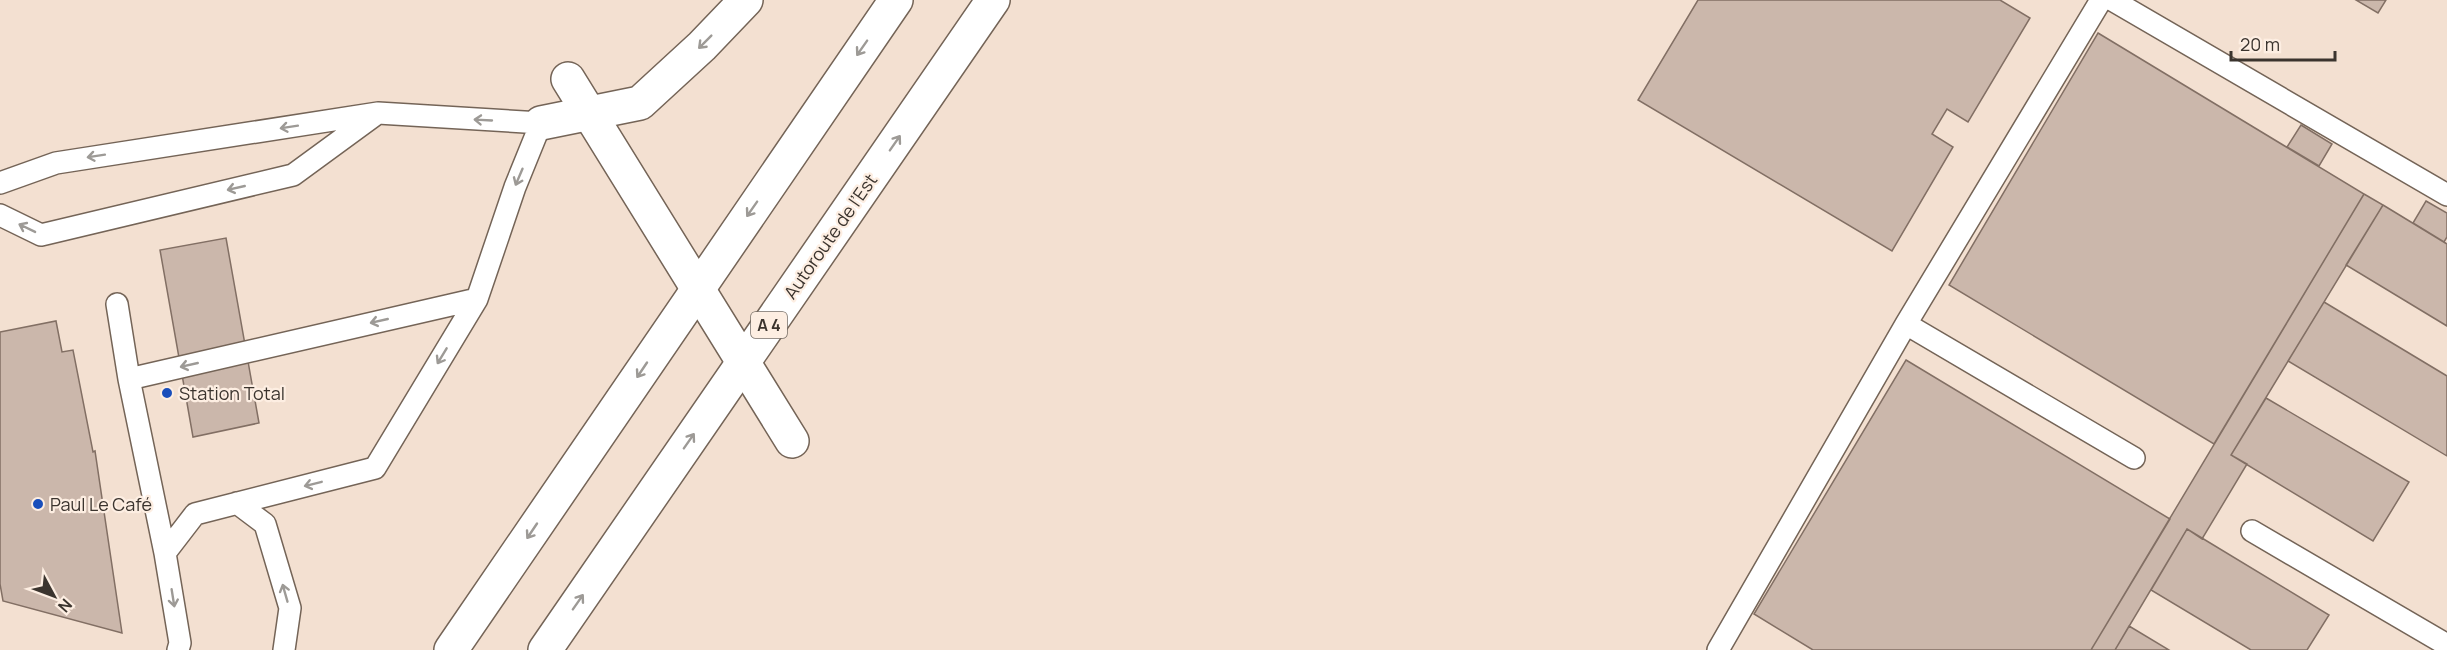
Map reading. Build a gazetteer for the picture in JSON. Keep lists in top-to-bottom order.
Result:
{
  "streets": {
    "main road": ["Autoroute de l’Est", "A 4"]
  },
  "places": ["Station Total", "Paul Le Café"],
  "scale_bar": "20 m",
  "north": "bottom right"
}
